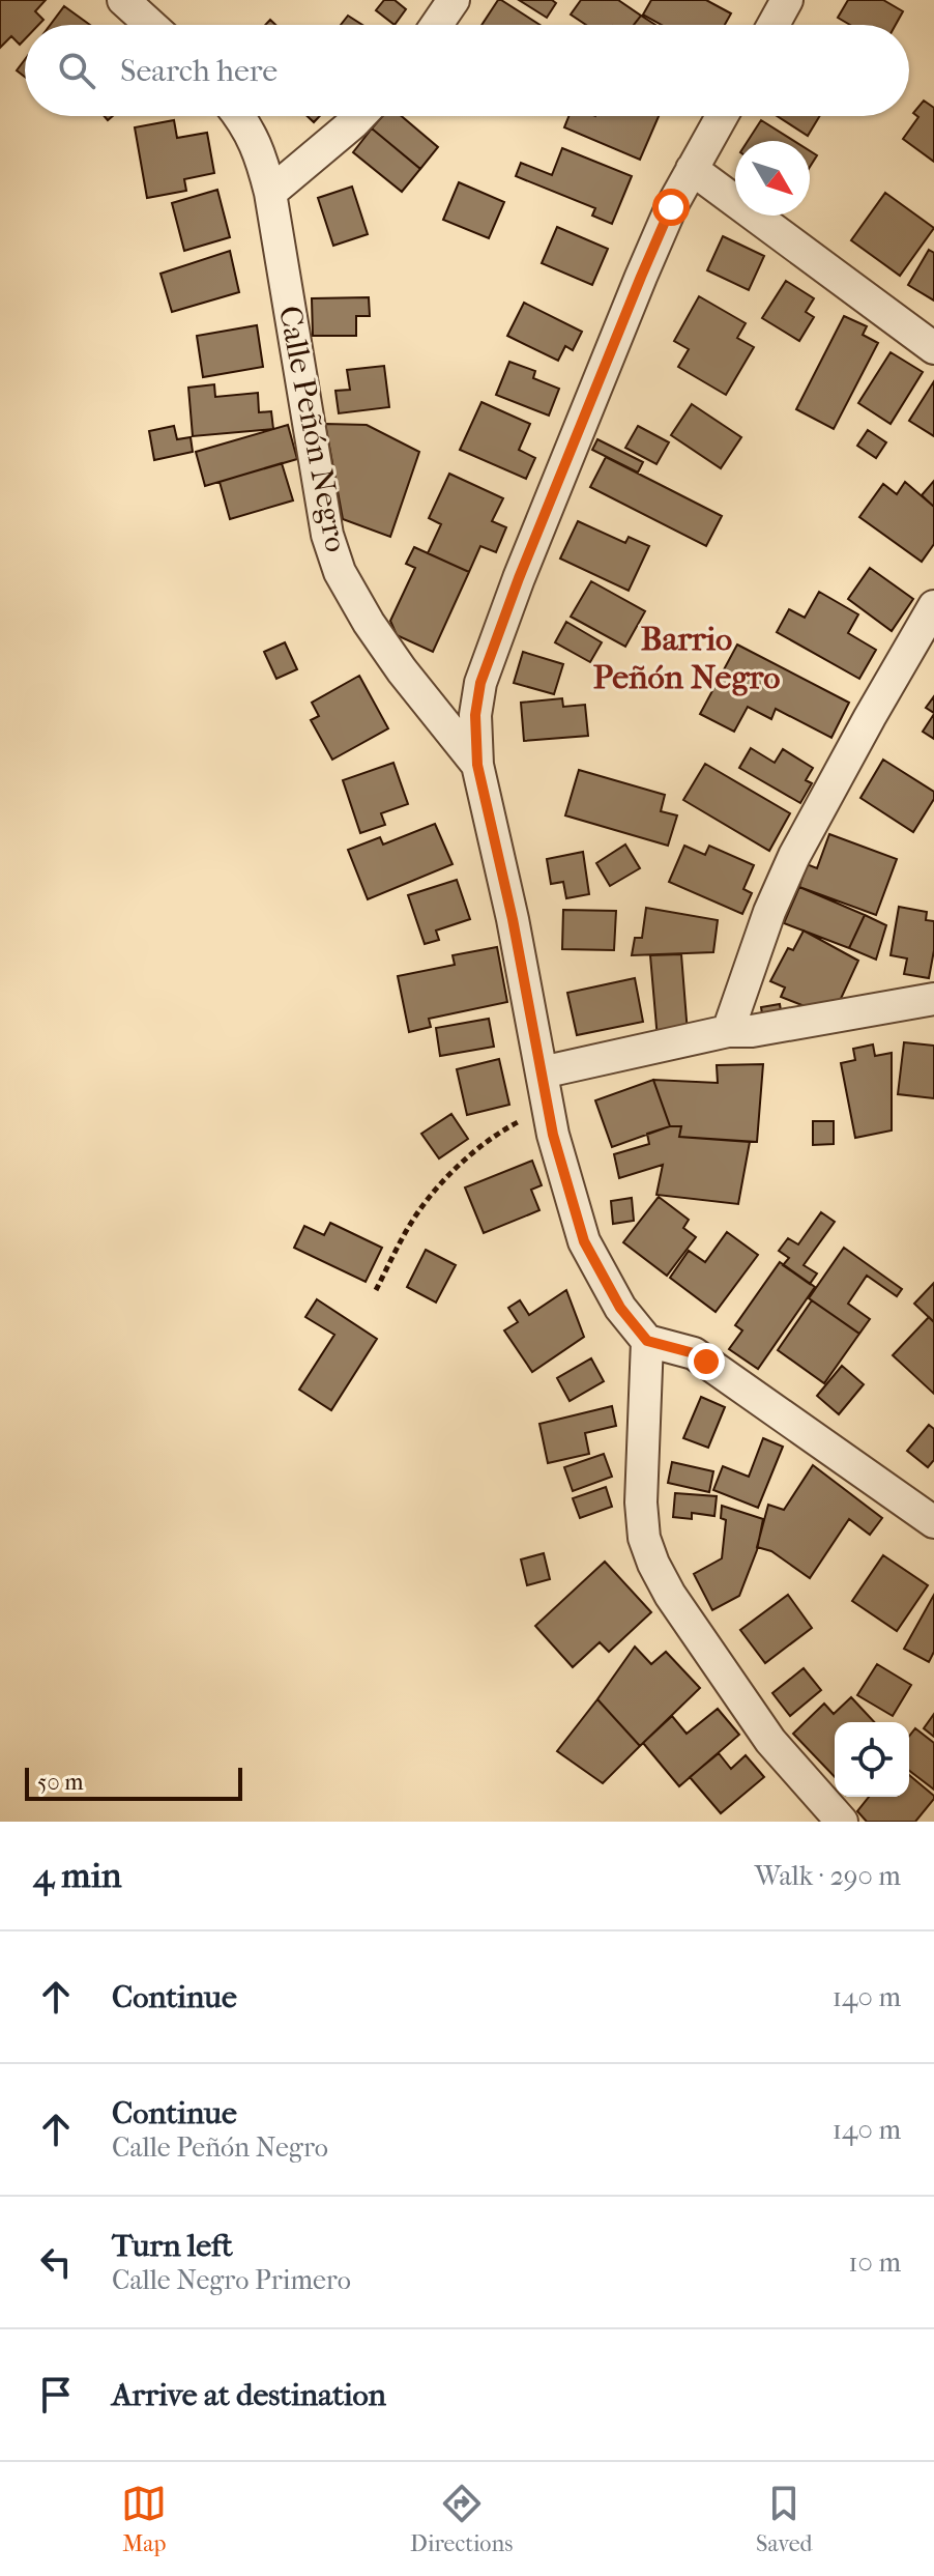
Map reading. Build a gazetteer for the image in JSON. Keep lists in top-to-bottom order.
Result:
{
  "streets": {
    "street": ["Calle Peñón Negro"]
  },
  "districts": ["Barrio Peñón Negro"],
  "scale_bar": "50 m",
  "north": "bottom right",
  "page": {
    "search": "Search here",
    "scale": "50 m",
    "heading": ["4 min", "Walk · 290 m"],
    "list": [
      ["Continue", "140 m"],
      ["Continue", "Calle Peñón Negro", "140 m"],
      ["Turn left", "Calle Negro Primero", "10 m"],
      "Arrive at destination"
    ],
    "nav": ["Map", "Directions", "Saved"]
  }
}
